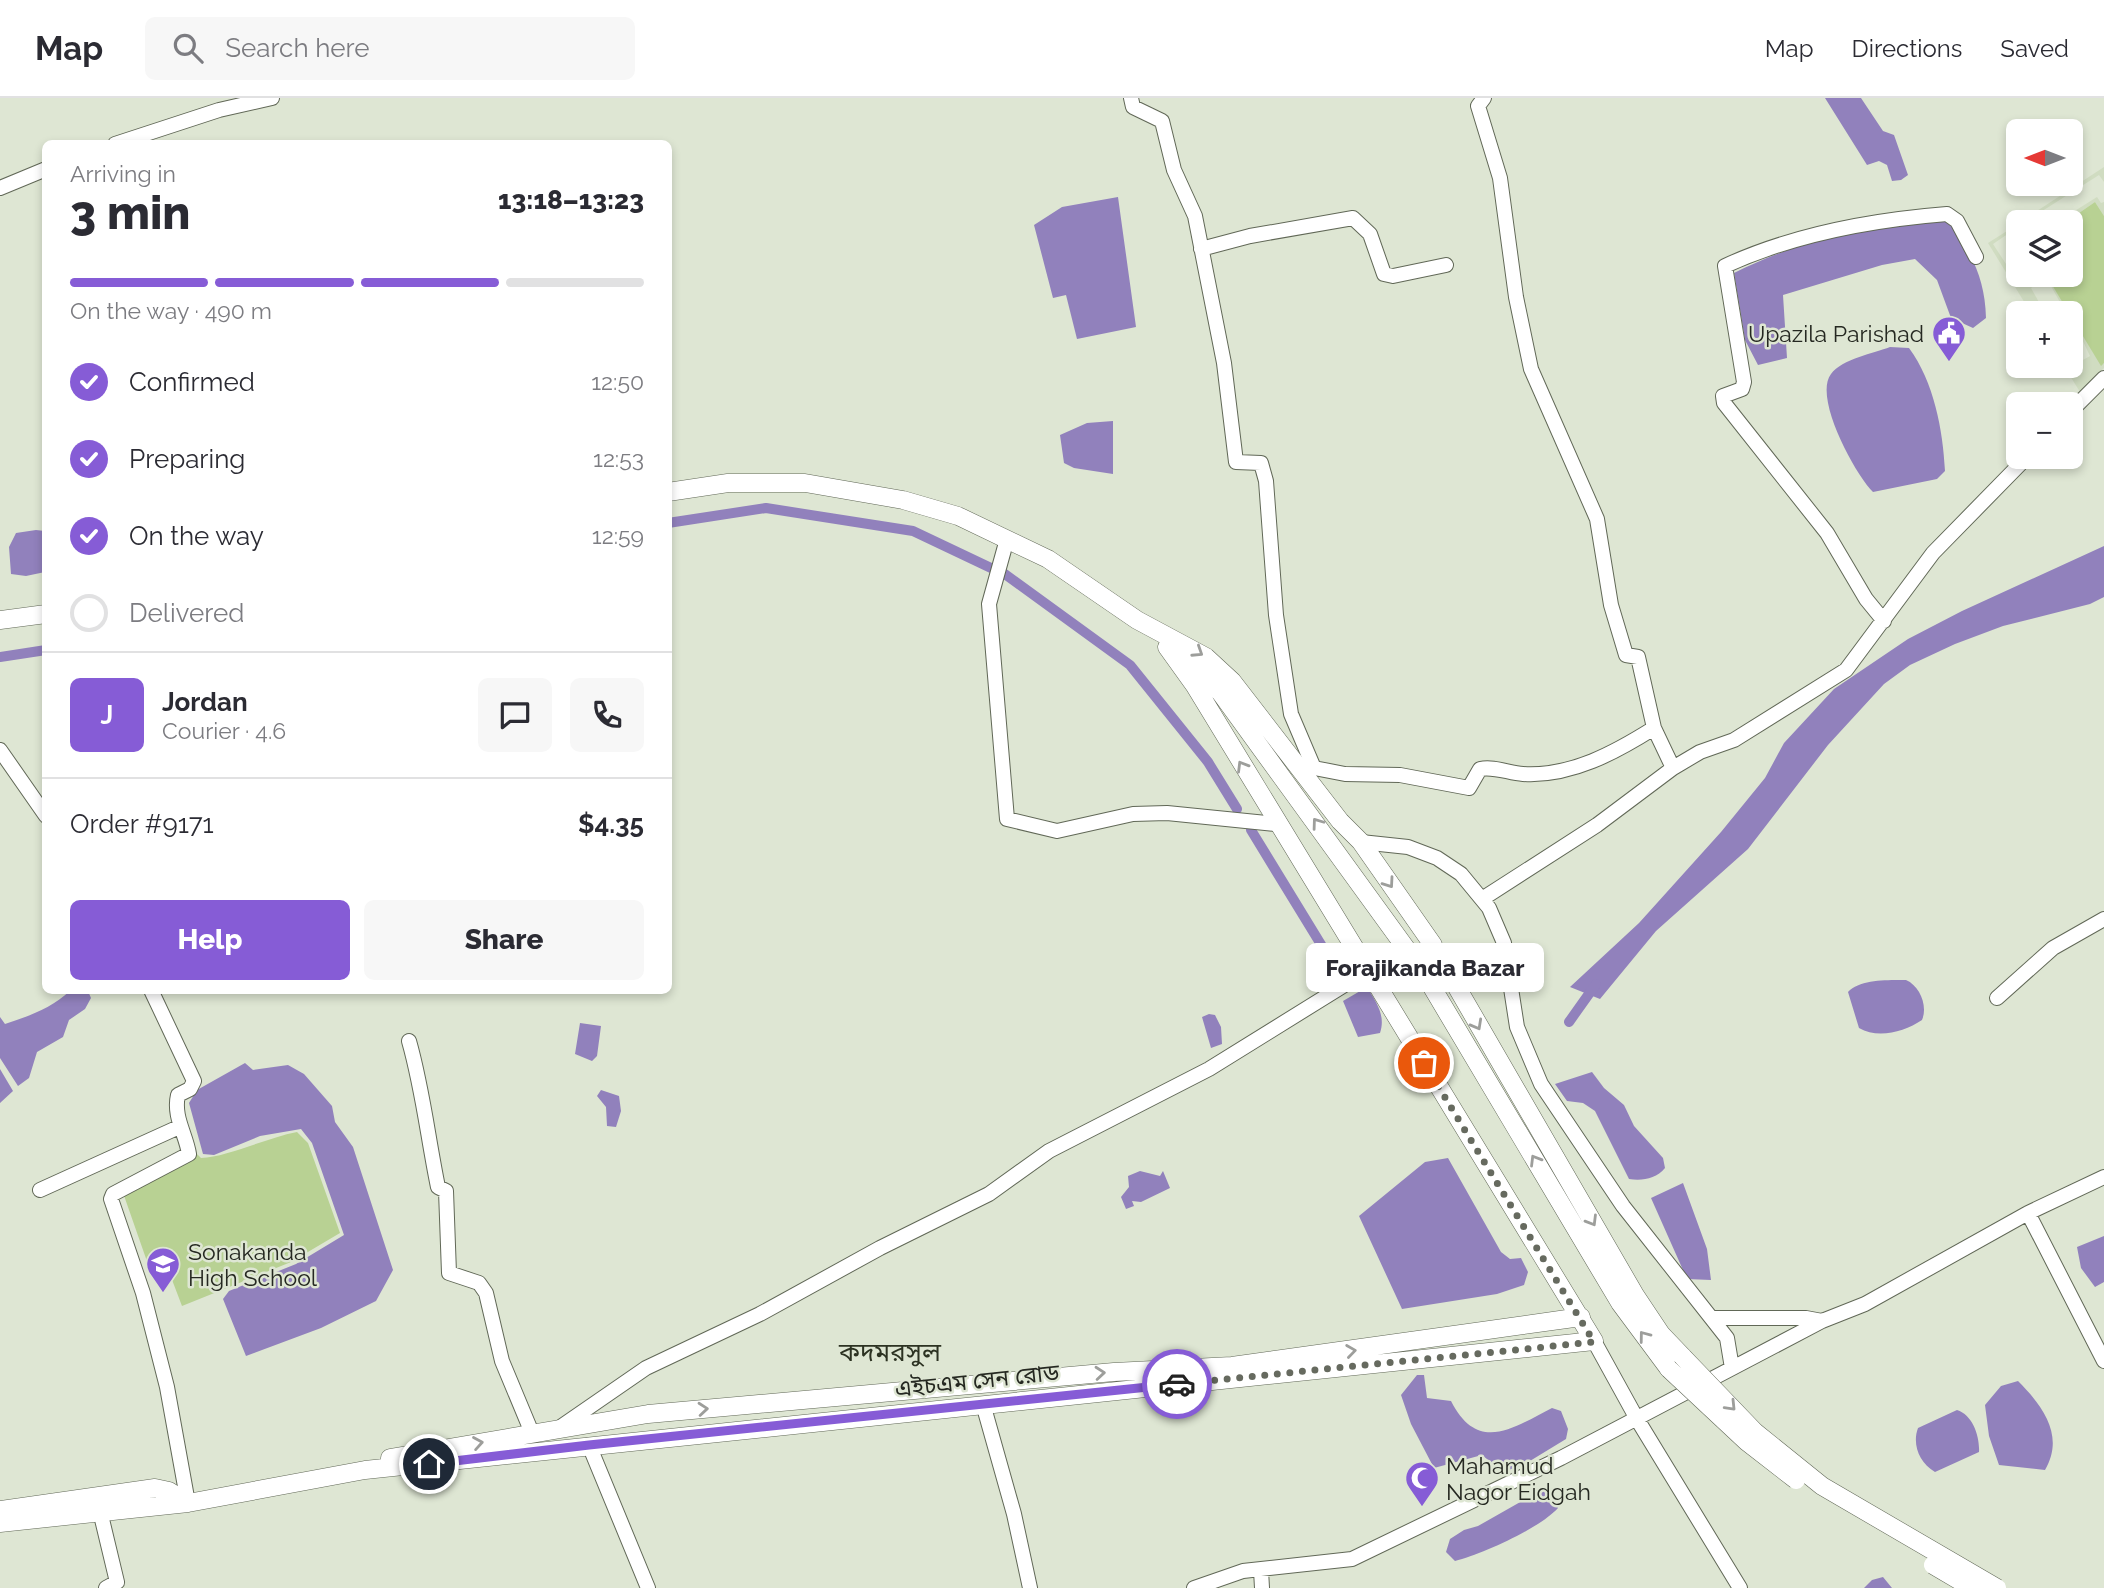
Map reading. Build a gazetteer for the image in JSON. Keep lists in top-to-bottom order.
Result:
{
  "streets": {
    "main road": ["এইচএম সেন রোড"]
  },
  "districts": ["কদমরসুল"],
  "places": {
    "public building": ["Upazila Parishad"],
    "other": ["Forajikanda Bazar"],
    "school or university": ["Sonakanda High School"],
    "mosque": ["Mahamud Nagor Eidgah"]
  },
  "north": "left",
  "page": {
    "header": "Map",
    "search": "Search here",
    "nav": ["Map", "Directions", "Saved"],
    "map_buttons": ["+", "−"],
    "heading": ["3 min", "Arriving in", "13:18–13:23"],
    "panel": [
      "Jordan",
      "Courier · 4.6",
      "Order #9171",
      "$4.35"
    ],
    "bar": "On the way · 490 m",
    "list": [
      ["Confirmed", "12:50"],
      ["Preparing", "12:53"],
      ["On the way", "12:59"],
      "Delivered"
    ],
    "round": "J",
    "buttons": ["Help", "Share"],
    "bubble": "Forajikanda Bazar"
  }
}
